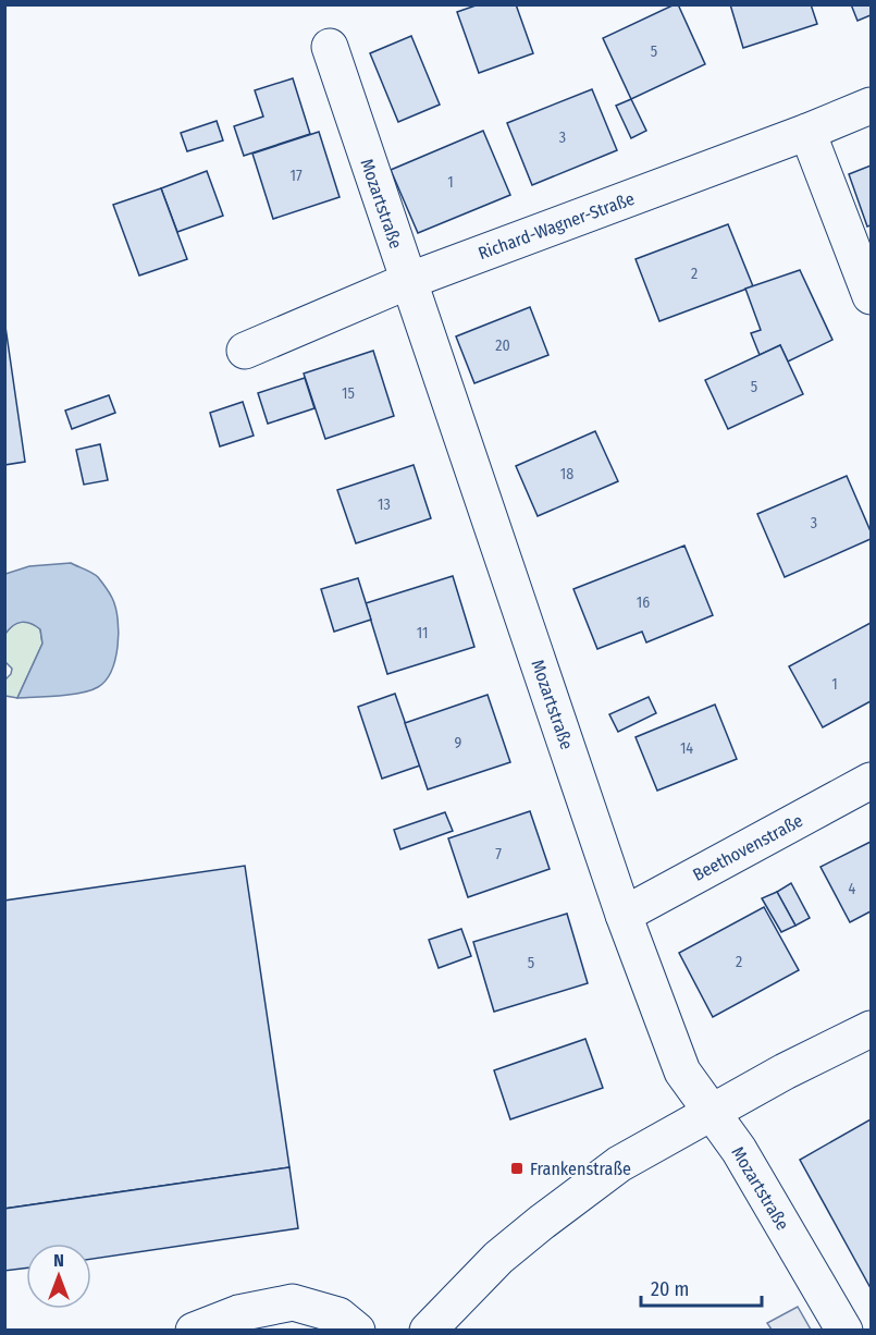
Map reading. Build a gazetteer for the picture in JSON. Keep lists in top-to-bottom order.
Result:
{
  "streets": {
    "street": ["Mozartstraße", "Richard-Wagner-Straße", "Beethovenstraße"]
  },
  "crossings": [
    ["Mozartstraße", "Richard-Wagner-Straße"],
    ["Mozartstraße", "Beethovenstraße"]
  ],
  "places": {
    "transit": ["Frankenstraße"]
  },
  "house_numbers": [
    "5",
    "3",
    "17",
    "1",
    "2",
    "20",
    "5",
    "15",
    "18",
    "13",
    "3",
    "16",
    "11",
    "1",
    "9",
    "14",
    "7",
    "4",
    "2",
    "5"
  ],
  "scale_bar": "20 m",
  "north": "top"
}
